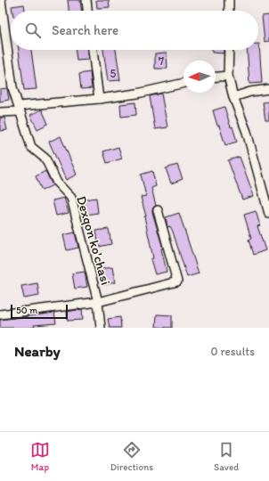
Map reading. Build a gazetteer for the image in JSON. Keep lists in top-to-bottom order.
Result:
{
  "streets": {
    "street": ["Dexqon ko'chasi"]
  },
  "house_numbers": ["7", "5"],
  "scale_bar": "50 m",
  "north": "left",
  "page": {
    "search": "Search here",
    "scale": "50 m",
    "heading": ["Nearby", "0 results"],
    "nav": ["Map", "Directions", "Saved"]
  }
}
